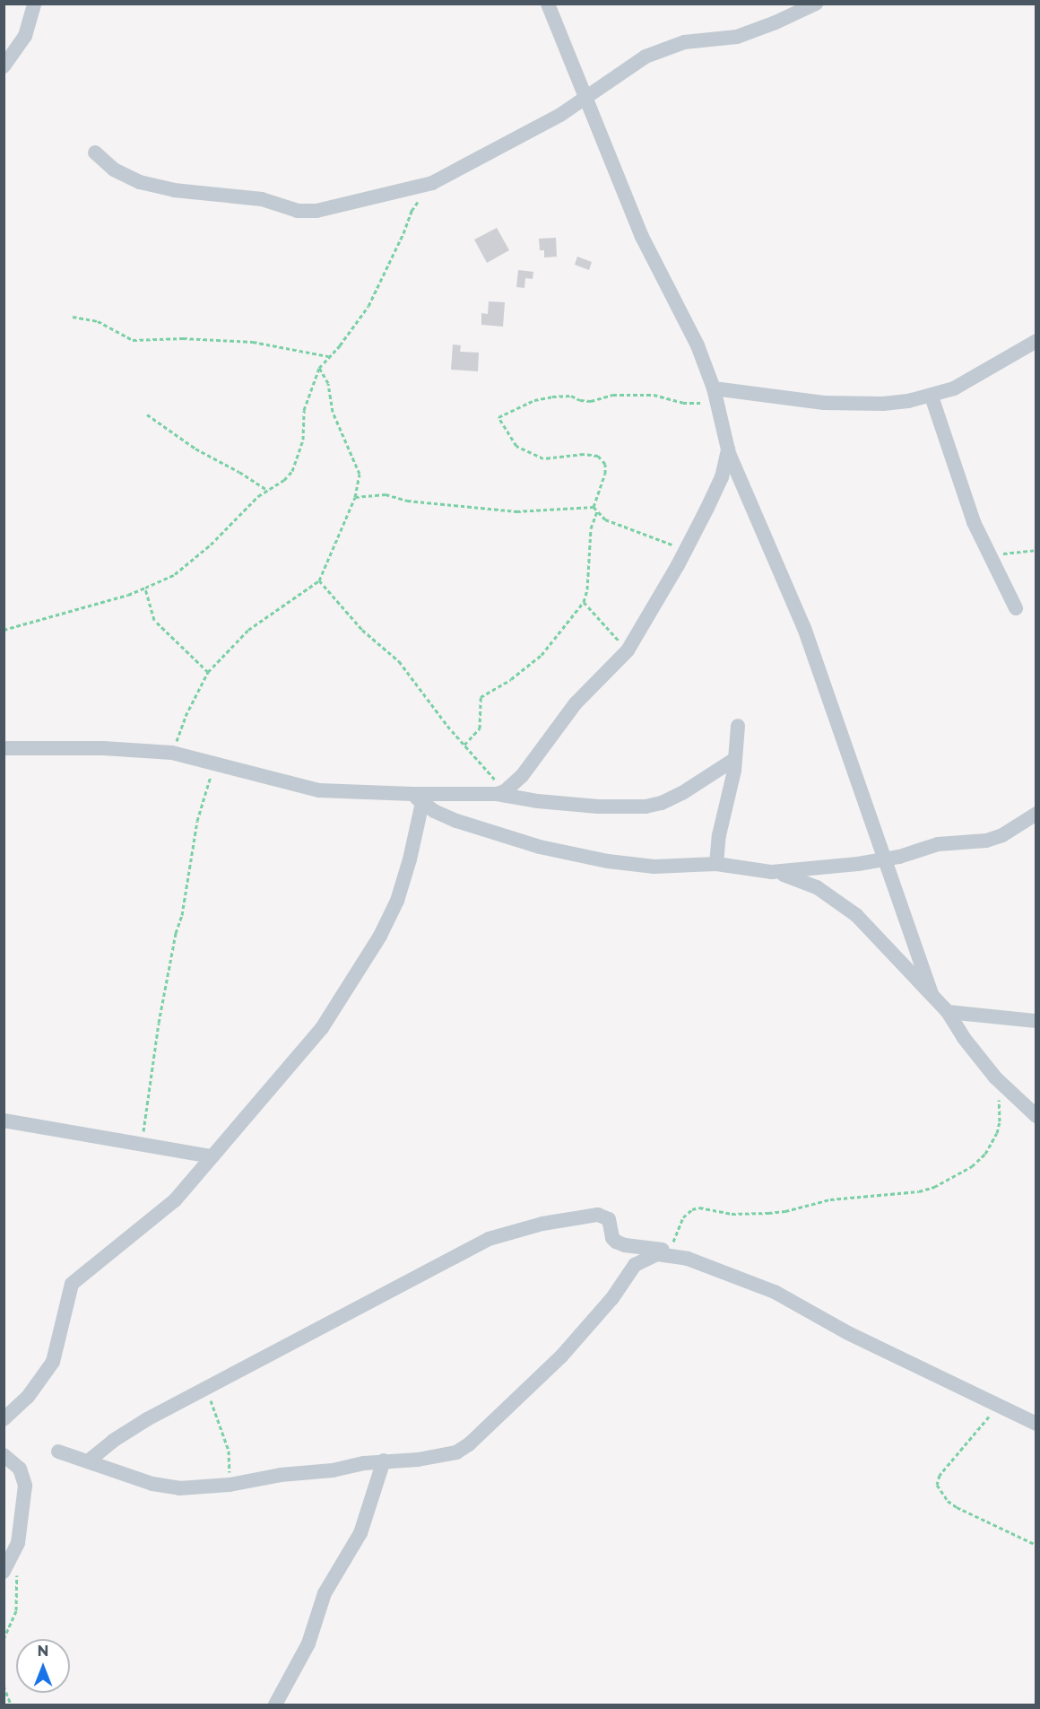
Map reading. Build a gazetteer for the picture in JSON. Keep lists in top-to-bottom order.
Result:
{
  "north": "top"
}
